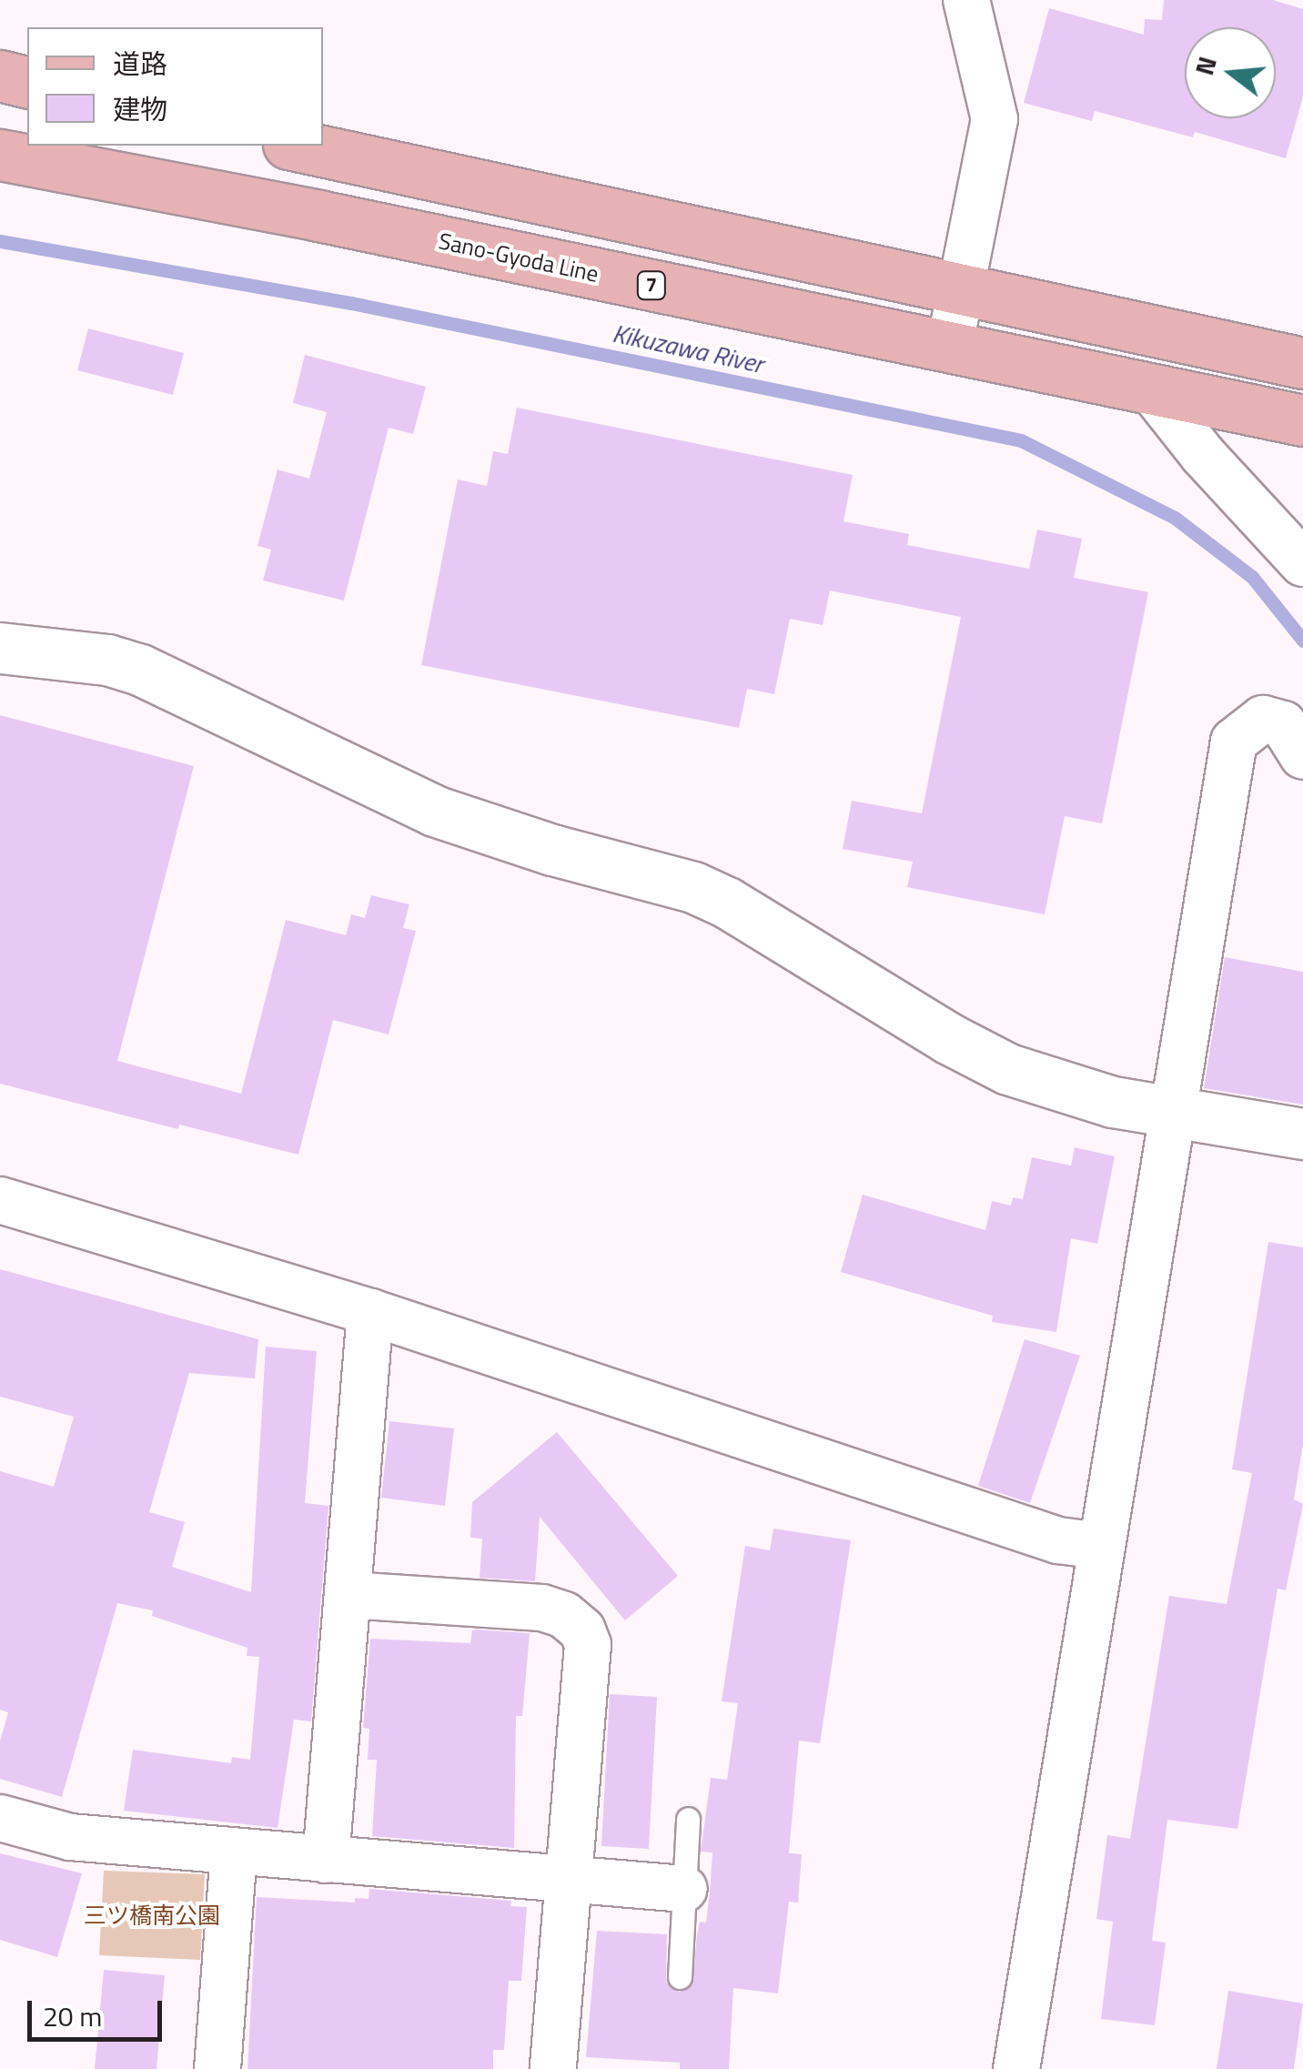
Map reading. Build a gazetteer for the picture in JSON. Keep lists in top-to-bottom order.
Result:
{
  "streets": {
    "main road": ["Sano-Gyoda Line", "7"]
  },
  "water": ["Kikuzawa River"],
  "parks": ["三ツ橋南公園"],
  "legend": ["道路", "建物"],
  "scale_bar": "20 m",
  "north": "left"
}
